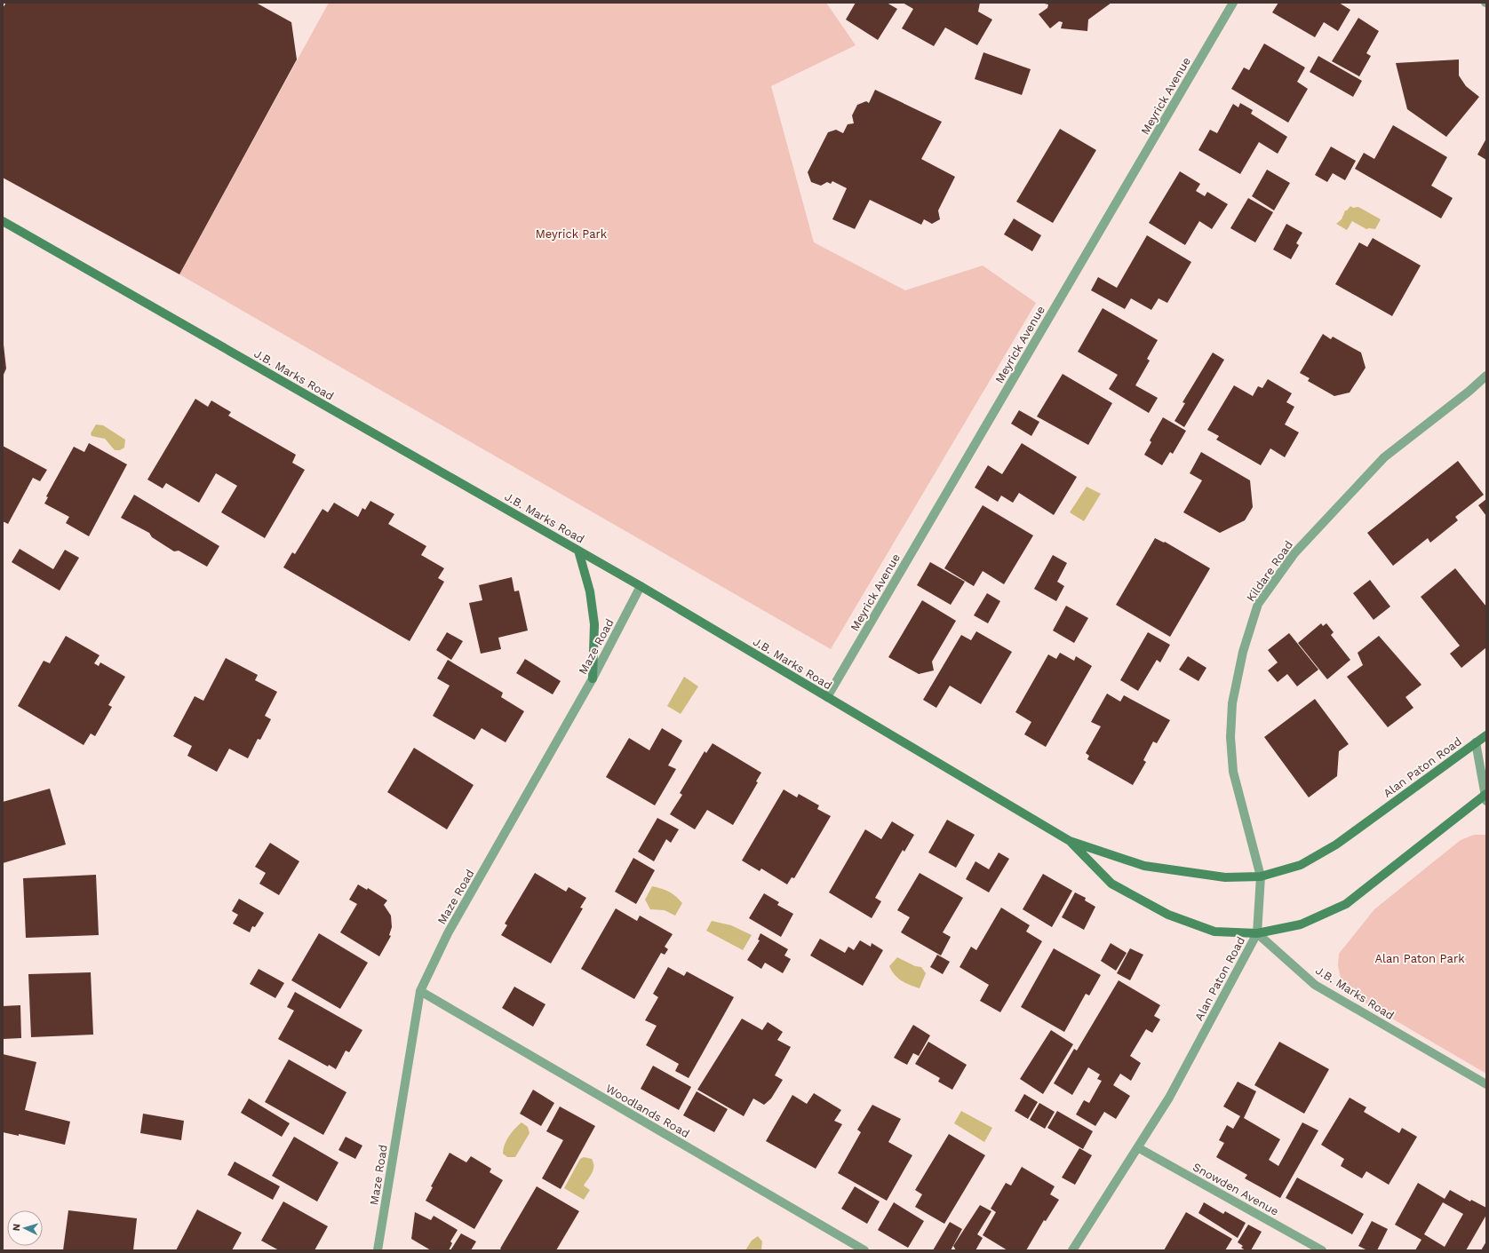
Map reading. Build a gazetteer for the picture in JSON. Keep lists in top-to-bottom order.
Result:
{
  "streets": {
    "street": [
      "Meyrick Avenue",
      "J.B. Marks Road",
      "Kildare Road",
      "Maze Road",
      "Alan Paton Road",
      "Woodlands Road",
      "Snowden Avenue"
    ]
  },
  "crossings": [
    ["Meyrick Avenue", "J.B. Marks Road"],
    ["J.B. Marks Road", "Kildare Road"],
    ["J.B. Marks Road", "Maze Road"],
    ["J.B. Marks Road", "Alan Paton Road"],
    ["Kildare Road", "Alan Paton Road"],
    ["Maze Road", "Woodlands Road"],
    ["Alan Paton Road", "Snowden Avenue"]
  ],
  "parks": ["Meyrick Park", "Alan Paton Park"],
  "north": "left"
}
